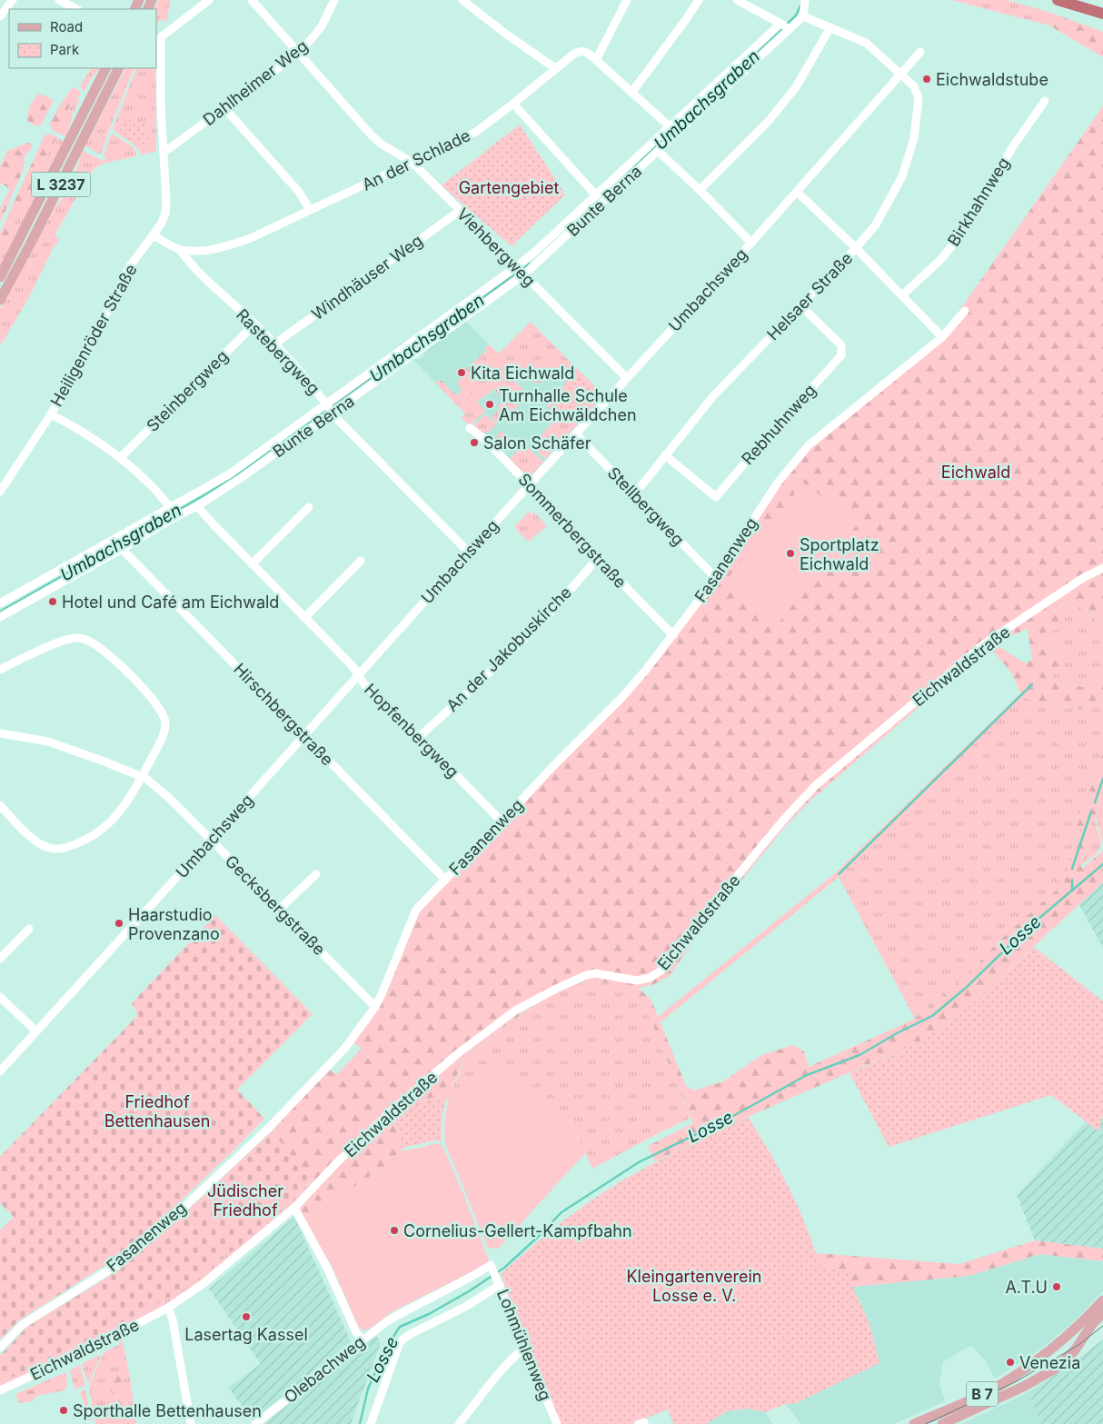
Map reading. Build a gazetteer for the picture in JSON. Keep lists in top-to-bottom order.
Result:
{
  "streets": {
    "main road": ["L 3237", "B 7"],
    "street": [
      "Dahlheimer Weg",
      "An der Schlade",
      "Bunte Berna",
      "Birkhahnweg",
      "Viehbergweg",
      "Windhäuser Weg",
      "Umbachsweg",
      "Helsaer Straße",
      "Heiligenröder Straße",
      "Rastebergweg",
      "Steinbergweg",
      "Rebhuhnweg",
      "Stellbergweg",
      "Sommerbergstraße",
      "Fasanenweg",
      "An der Jakobuskirche",
      "Eichwaldstraße",
      "Hirschbergstraße",
      "Hopfenbergweg",
      "Gecksbergstraße",
      "Lohmühlenweg",
      "Olebachweg"
    ]
  },
  "crossings": [
    ["Dahlheimer Weg", "Viehbergweg"],
    ["Dahlheimer Weg", "Heiligenröder Straße"],
    ["An der Schlade", "Viehbergweg"],
    ["An der Schlade", "Heiligenröder Straße"],
    ["An der Schlade", "Rastebergweg"],
    ["Bunte Berna", "Viehbergweg"],
    ["Bunte Berna", "Helsaer Straße"],
    ["Bunte Berna", "Rastebergweg"],
    ["Bunte Berna", "Hirschbergstraße"],
    ["Bunte Berna", "Hopfenbergweg"],
    ["Viehbergweg", "Windhäuser Weg"],
    ["Viehbergweg", "Umbachsweg"],
    ["Windhäuser Weg", "Rastebergweg"],
    ["Umbachsweg", "Helsaer Straße"],
    ["Umbachsweg", "Rastebergweg"],
    ["Umbachsweg", "Stellbergweg"],
    ["Umbachsweg", "Sommerbergstraße"],
    ["Umbachsweg", "Hirschbergstraße"],
    ["Umbachsweg", "Hopfenbergweg"],
    ["Umbachsweg", "Gecksbergstraße"],
    ["Helsaer Straße", "Rebhuhnweg"],
    ["Helsaer Straße", "Stellbergweg"],
    ["Rastebergweg", "Steinbergweg"],
    ["Stellbergweg", "Fasanenweg"],
    ["Sommerbergstraße", "Fasanenweg"],
    ["Sommerbergstraße", "An der Jakobuskirche"],
    ["Fasanenweg", "Hirschbergstraße"],
    ["Fasanenweg", "Hopfenbergweg"],
    ["Fasanenweg", "Gecksbergstraße"],
    ["An der Jakobuskirche", "Hopfenbergweg"],
    ["Lohmühlenweg", "Olebachweg"]
  ],
  "water": ["Umbachsgraben", "Losse"],
  "parks": [
    "Gartengebiet",
    "Eichwald",
    "Friedhof Bettenhausen",
    "Jüdischer Friedhof",
    "Kleingartenverein Losse e. V."
  ],
  "places": [
    "Eichwaldstube",
    "Kita Eichwald",
    "Turnhalle Schule Am Eichwäldchen",
    "Salon Schäfer",
    "Sportplatz Eichwald",
    "Hotel und Café am Eichwald",
    "Haarstudio Provenzano",
    "Cornelius-Gellert-Kampfbahn",
    "A.T.U",
    "Lasertag Kassel",
    "Venezia",
    "Sporthalle Bettenhausen"
  ],
  "legend": ["Road", "Park"]
}
